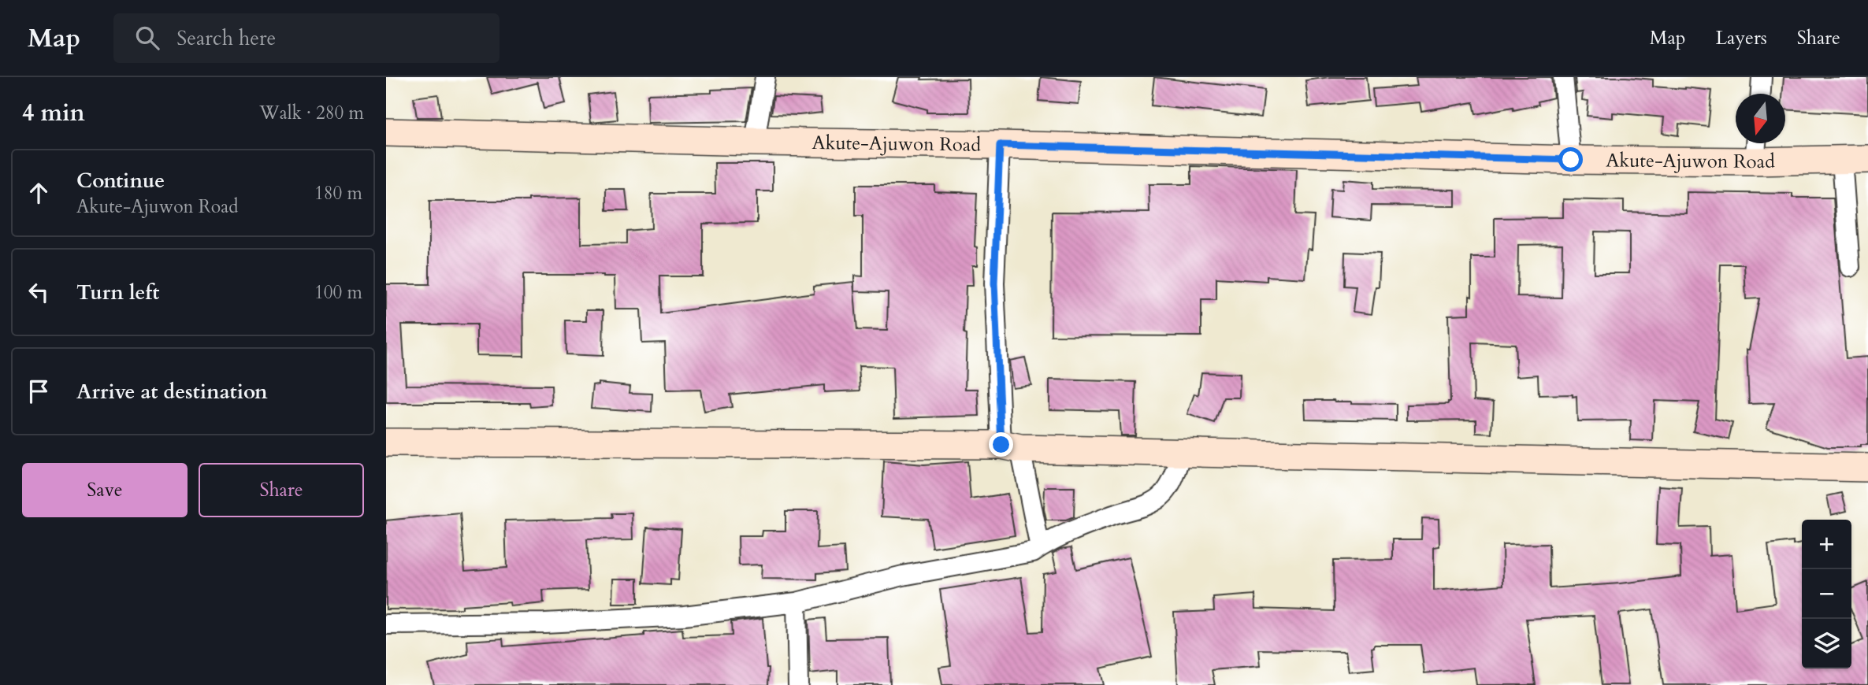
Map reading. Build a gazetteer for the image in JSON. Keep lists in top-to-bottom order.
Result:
{
  "streets": {
    "street": ["Akute-Ajuwon Road"]
  },
  "north": "bottom",
  "page": {
    "header": "Map",
    "search": "Search here",
    "nav": ["Map", "Layers", "Share"],
    "heading": ["4 min", "Walk · 280 m"],
    "list": [
      ["Continue", "Akute-Ajuwon Road", "180 m"],
      ["Turn left", "100 m"],
      "Arrive at destination"
    ],
    "buttons": ["Save", "Share"],
    "map_buttons": ["+", "−"]
  }
}
